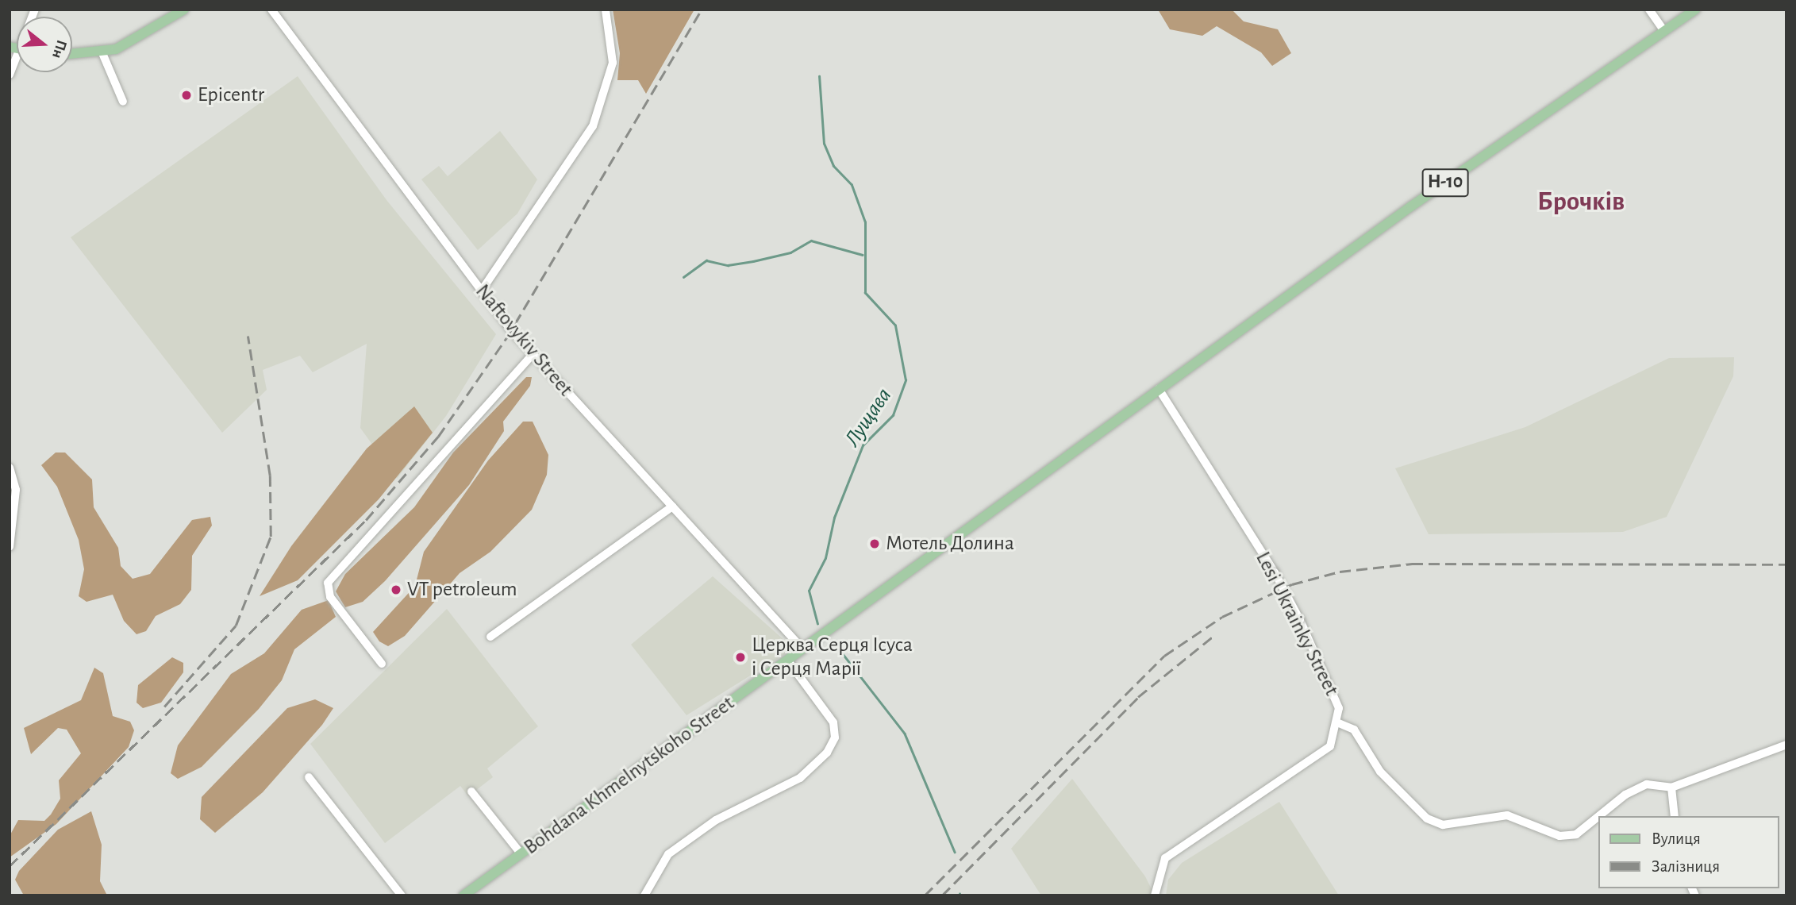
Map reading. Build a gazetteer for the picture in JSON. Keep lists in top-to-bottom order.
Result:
{
  "streets": {
    "main road": ["Н-10", "Bohdana Khmelnytskoho Street"],
    "street": ["Naftovykiv Street", "Lesi Ukrainky Street"]
  },
  "crossings": [
    ["Н-10", "Bohdana Khmelnytskoho Street"],
    ["Naftovykiv Street", "Bohdana Khmelnytskoho Street"],
    ["Lesi Ukrainky Street", "Bohdana Khmelnytskoho Street"]
  ],
  "districts": ["Брочків"],
  "water": ["Лущава"],
  "places": [
    "Epicentr",
    "Мотель Долина",
    "VT petroleum",
    "Церква Серця Ісуса і Серця Марії"
  ],
  "legend": ["Вулиця", "Залізниця"],
  "north": "right"
}
